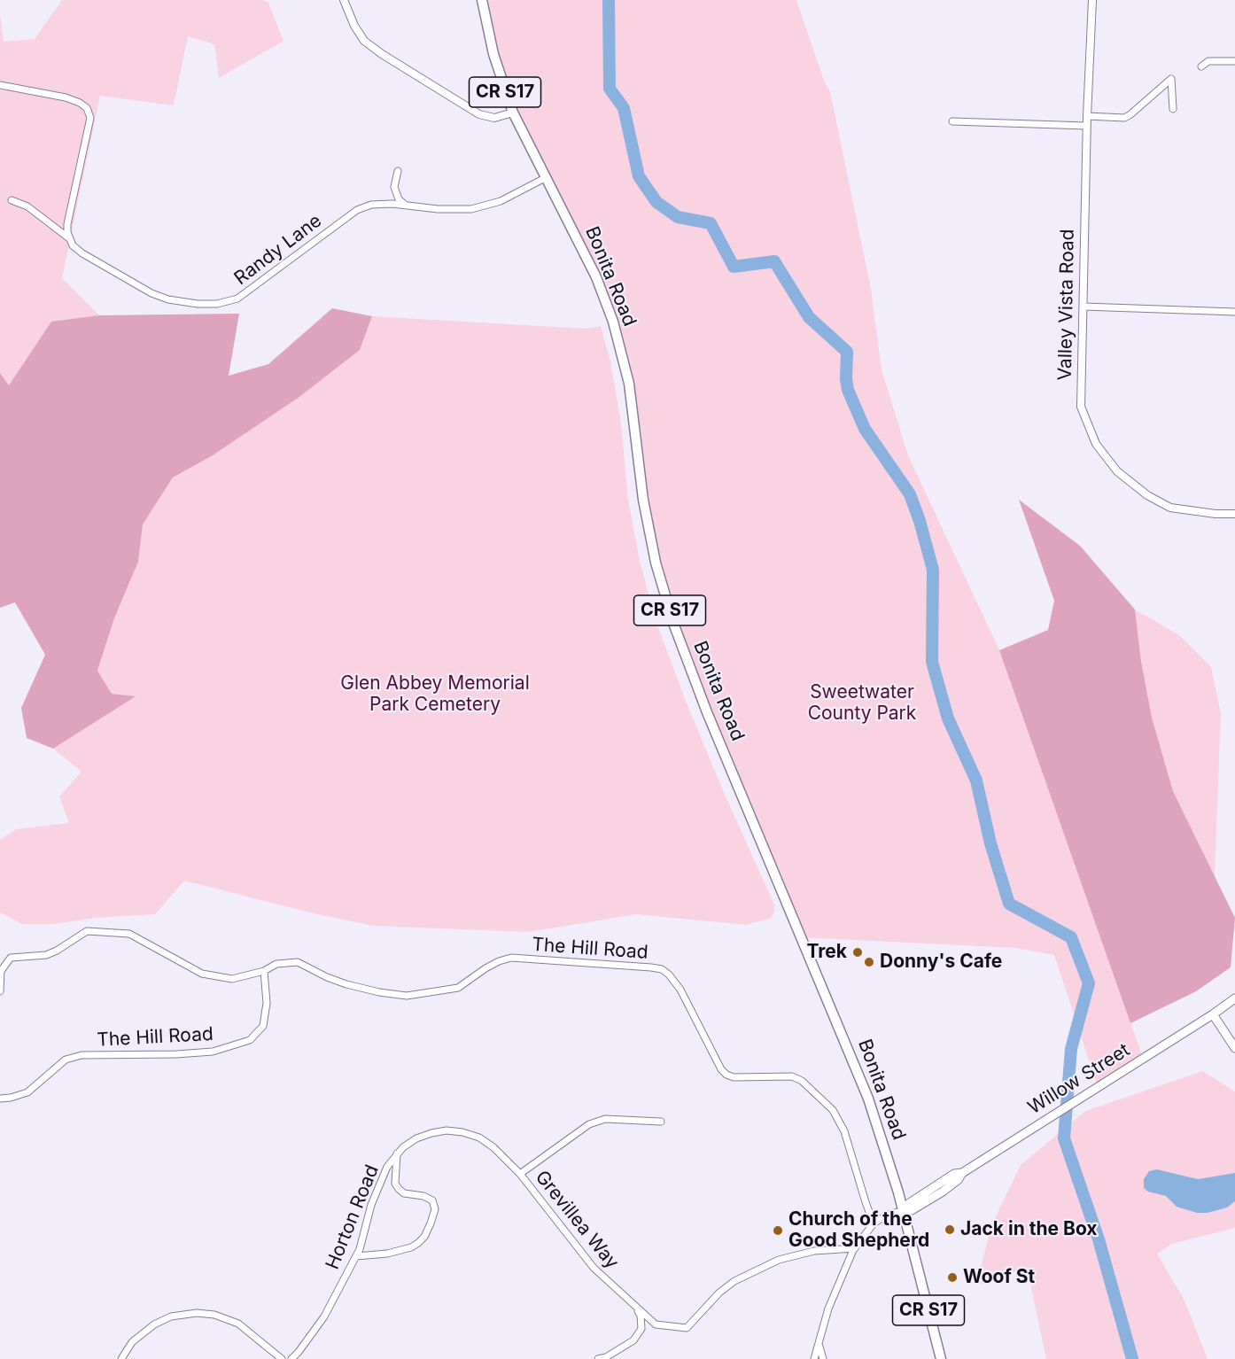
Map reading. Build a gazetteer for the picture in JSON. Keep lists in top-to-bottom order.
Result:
{
  "streets": {
    "main road": ["CR S17", "Bonita Road", "Willow Street"],
    "street": [
      "Randy Lane",
      "Valley Vista Road",
      "The Hill Road",
      "Horton Road",
      "Grevillea Way"
    ]
  },
  "crossings": [
    ["Randy Lane", "Bonita Road"],
    ["Bonita Road", "Willow Street"],
    ["Horton Road", "Grevillea Way"]
  ],
  "parks": ["Glen Abbey Memorial Park Cemetery", "Sweetwater County Park"],
  "places": [
    "Trek",
    "Donny's Cafe",
    "Jack in the Box",
    "Church of the Good Shepherd",
    "Woof St"
  ]
}
